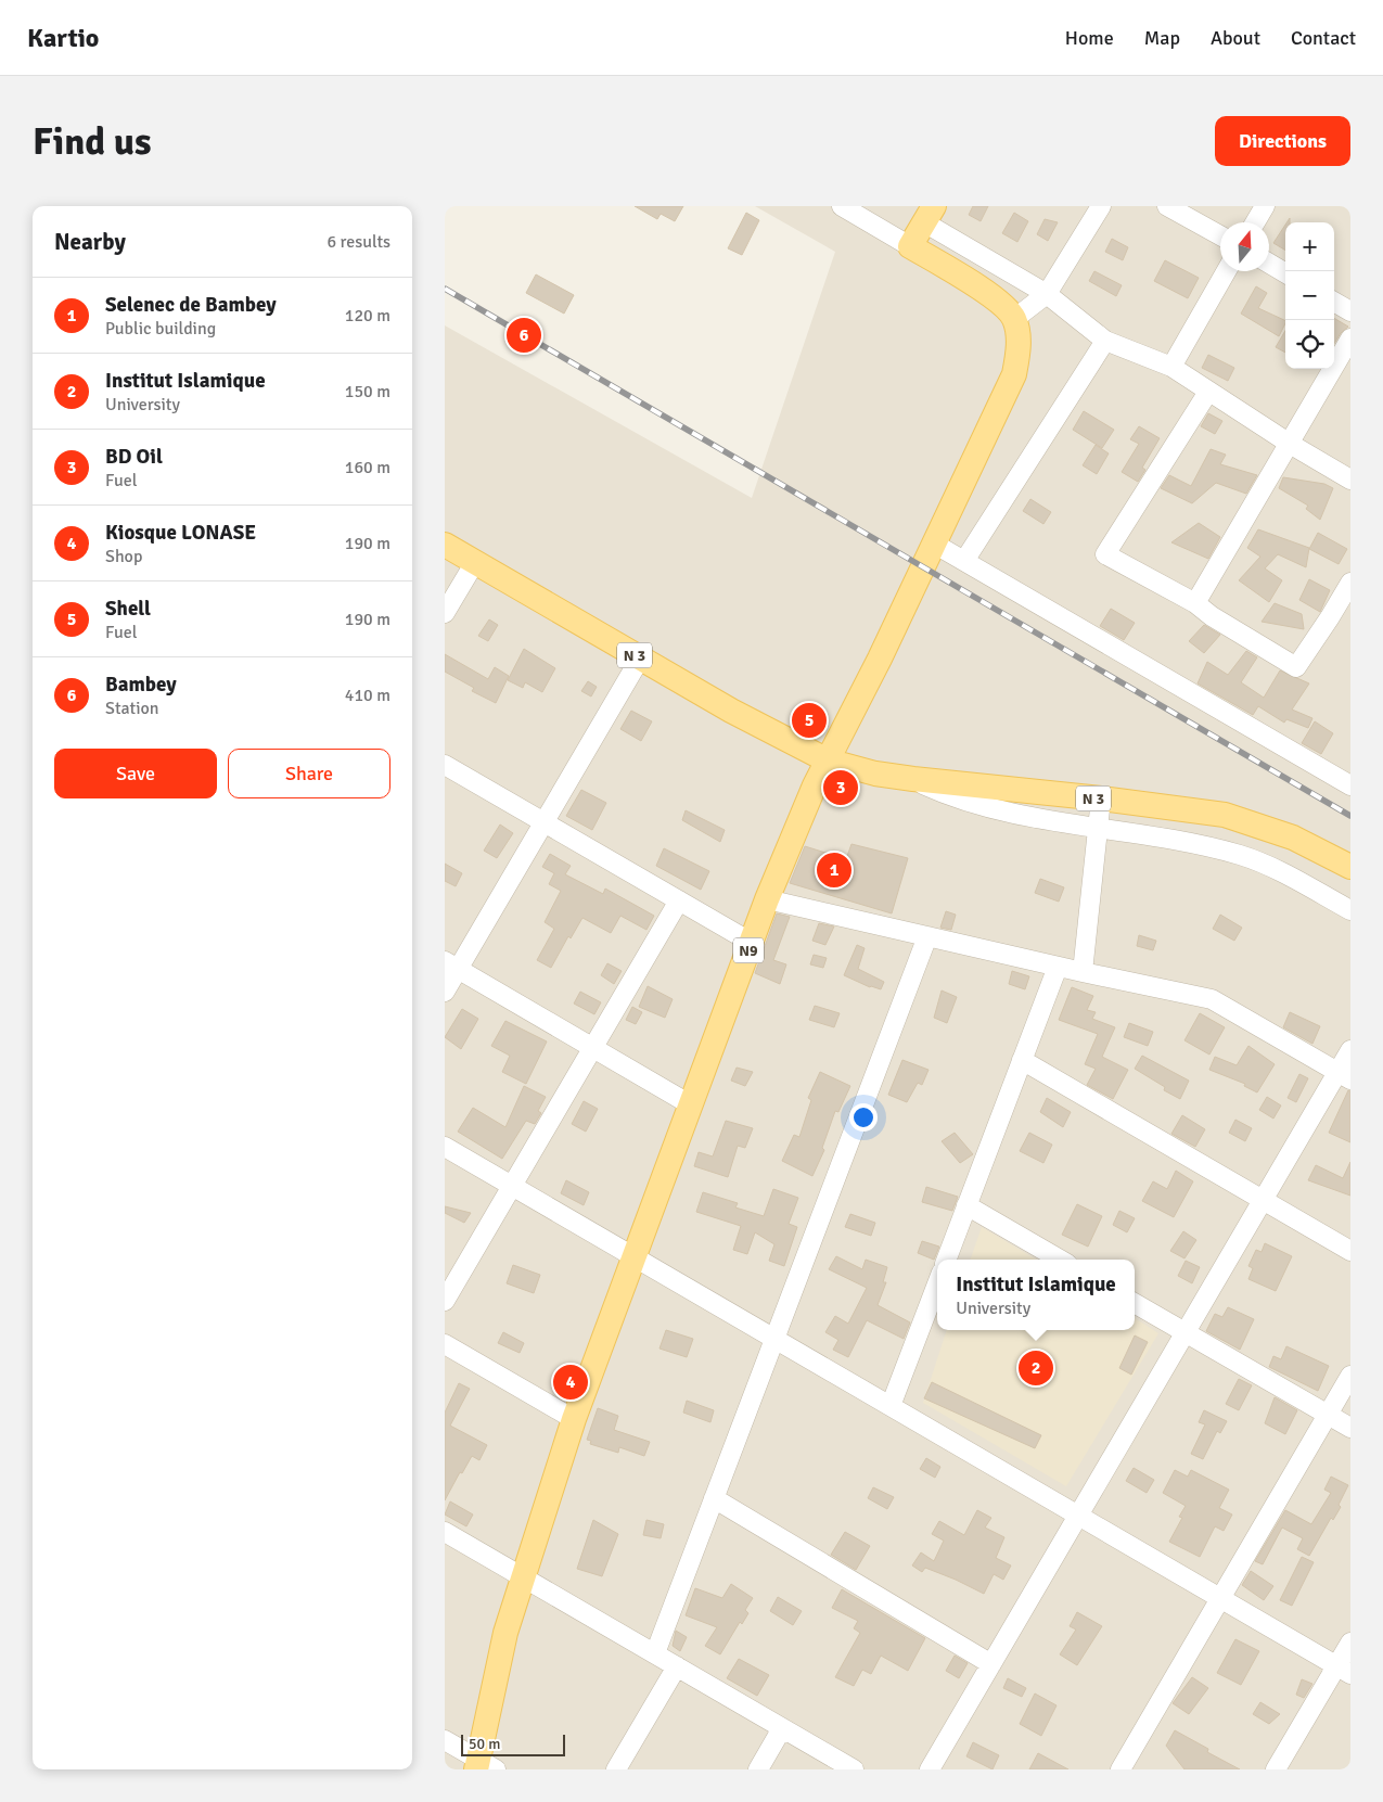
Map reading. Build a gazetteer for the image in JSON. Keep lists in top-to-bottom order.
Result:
{
  "streets": {
    "main road": ["N 3", "N9"]
  },
  "crossings": [
    ["N 3", "N9"]
  ],
  "scale_bar": "50 m",
  "north": "top",
  "page": {
    "header": "Kartio",
    "nav": [
      "Home",
      "Map",
      "About",
      "Contact"
    ],
    "buttons": [
      "Directions",
      ["Save", "Share"]
    ],
    "title": "Find us",
    "heading": ["Nearby", "6 results"],
    "map_buttons": ["+", "−"],
    "list": [
      {
        "mark": "1",
        "name": "Selenec de Bambey",
        "note": "Public building",
        "value": "120 m"
      },
      {
        "mark": "2",
        "name": "Institut Islamique",
        "note": "University",
        "value": "150 m"
      },
      {
        "mark": "3",
        "name": "BD Oil",
        "note": "Fuel",
        "value": "160 m"
      },
      {
        "mark": "4",
        "name": "Kiosque LONASE",
        "note": "Shop",
        "value": "190 m"
      },
      {
        "mark": "5",
        "name": "Shell",
        "note": "Fuel",
        "value": "190 m"
      },
      {
        "mark": "6",
        "name": "Bambey",
        "note": "Station",
        "value": "410 m"
      }
    ],
    "pins": [
      "6",
      "5",
      "3",
      "1",
      "2",
      "4"
    ],
    "popup": ["Institut Islamique", "University"],
    "scale": "50 m"
  }
}
